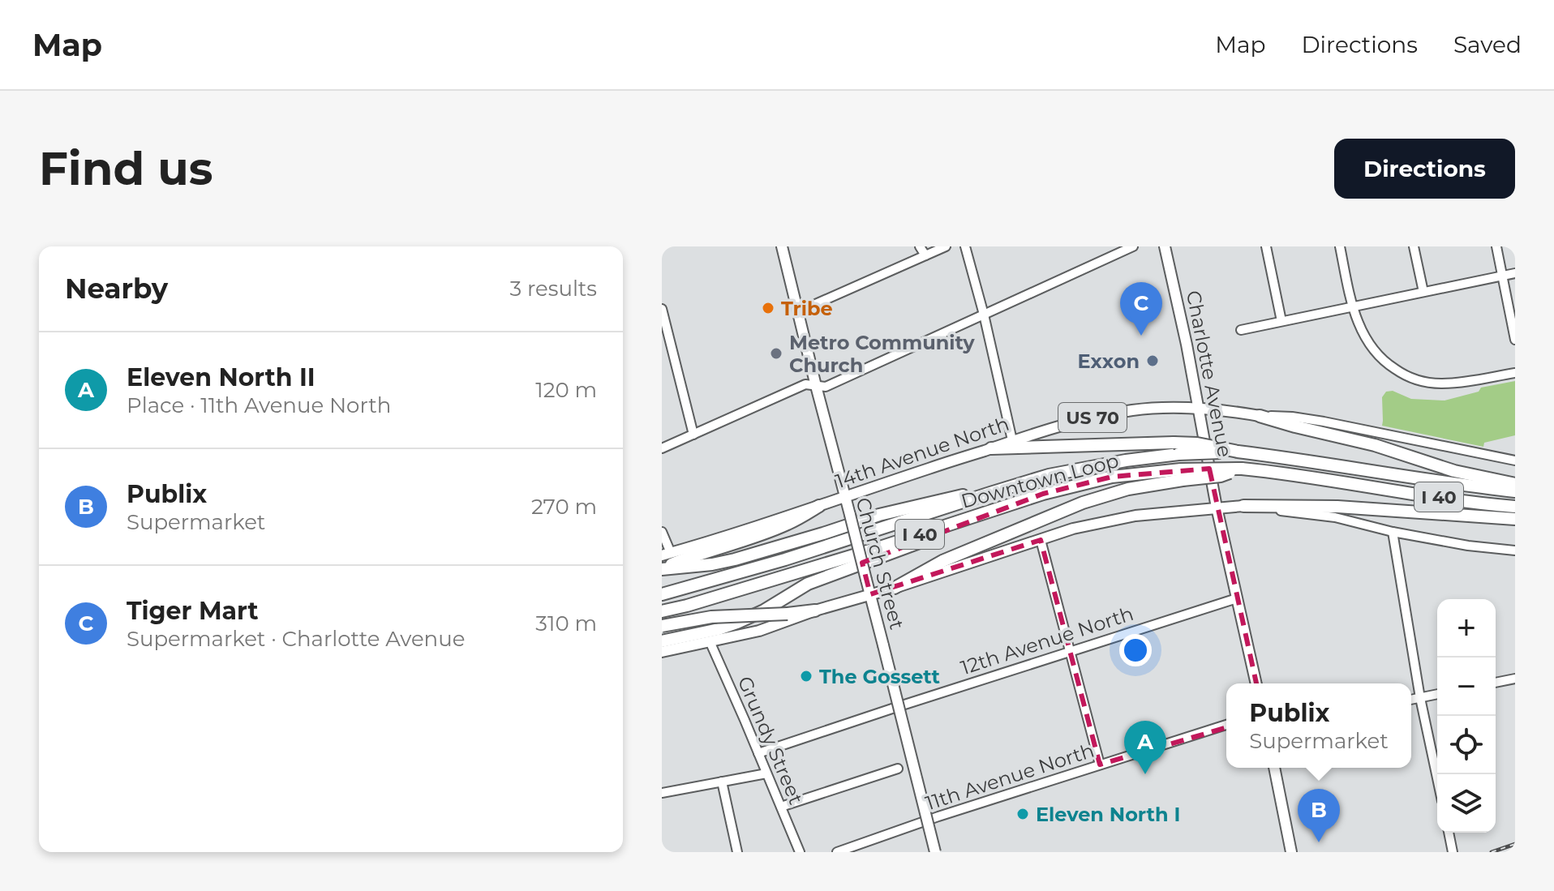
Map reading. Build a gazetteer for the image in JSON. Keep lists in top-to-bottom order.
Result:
{
  "streets": {
    "highway": ["Downtown Loop", "I 40"],
    "main road": [
      "Charlotte Avenue",
      "US 70",
      "14th Avenue North",
      "Church Street"
    ],
    "street": ["12th Avenue North", "Grundy Street", "11th Avenue North"]
  },
  "crossings": [
    ["Charlotte Avenue", "14th Avenue North"],
    ["Charlotte Avenue", "12th Avenue North"],
    ["14th Avenue North", "Church Street"],
    ["Downtown Loop", "I 40"],
    ["12th Avenue North", "Grundy Street"]
  ],
  "places": [
    "Tribe",
    "Metro Community Church",
    "Exxon",
    "The Gossett",
    "Eleven North I"
  ],
  "page": {
    "header": "Map",
    "nav": ["Map", "Directions", "Saved"],
    "buttons": "Directions",
    "title": "Find us",
    "heading": ["Nearby", "3 results"],
    "pins": ["C", "A", "B"],
    "list": [
      {
        "mark": "A",
        "name": "Eleven North II",
        "note": "Place · 11th Avenue North",
        "value": "120 m"
      },
      {
        "mark": "B",
        "name": "Publix",
        "note": "Supermarket",
        "value": "270 m"
      },
      {
        "mark": "C",
        "name": "Tiger Mart",
        "note": "Supermarket · Charlotte Avenue",
        "value": "310 m"
      }
    ],
    "map_buttons": ["+", "−"],
    "popup": ["Publix", "Supermarket"]
  }
}
